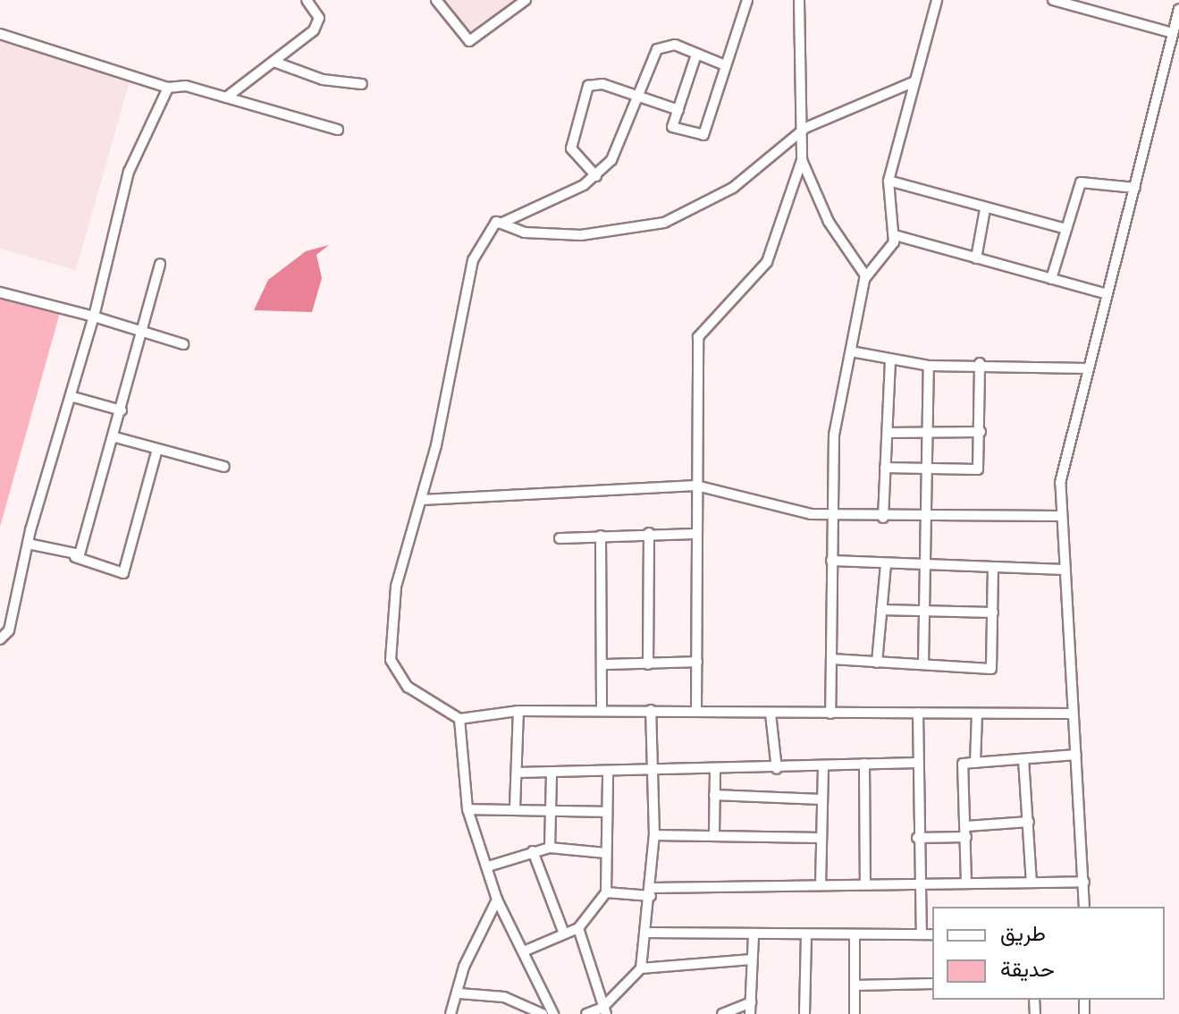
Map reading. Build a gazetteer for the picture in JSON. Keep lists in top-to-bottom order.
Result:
{
  "legend": ["طريق", "حديقة"]
}
